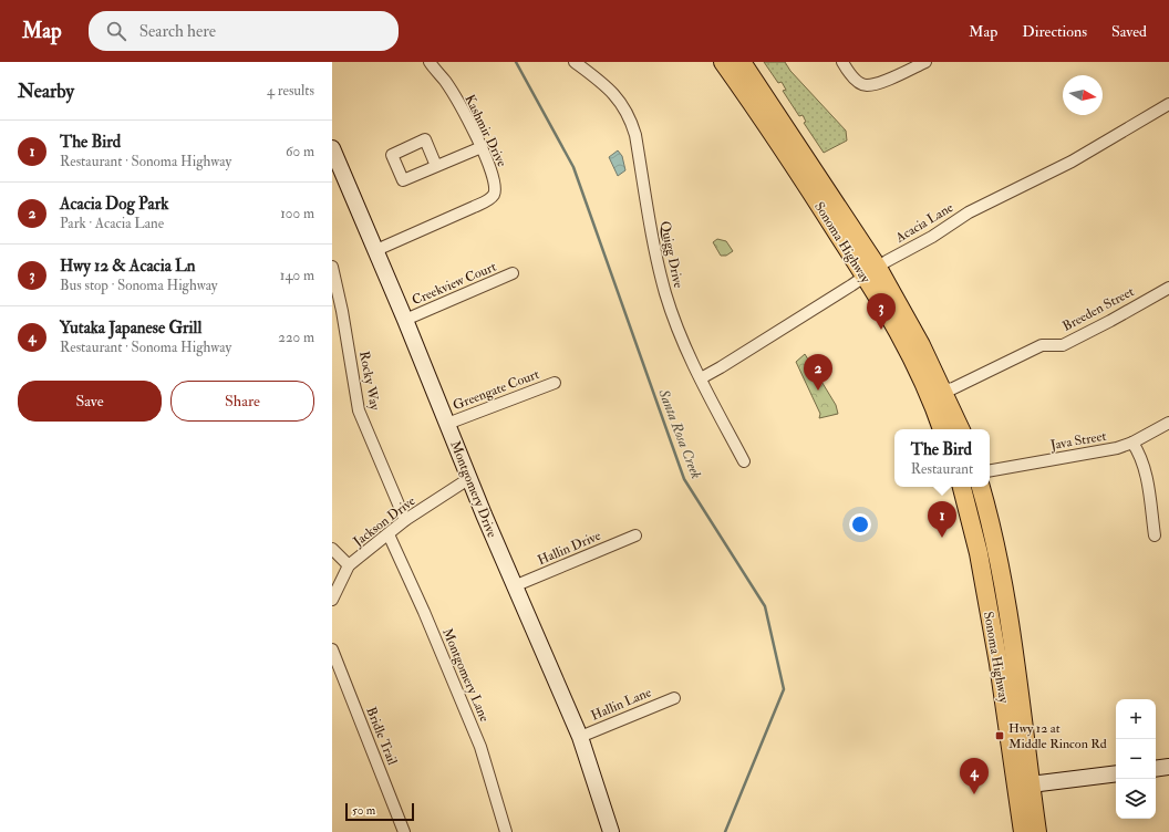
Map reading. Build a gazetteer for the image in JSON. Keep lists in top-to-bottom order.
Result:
{
  "streets": {
    "main road": ["Sonoma Highway"],
    "street": [
      "Kashmir Drive",
      "Acacia Lane",
      "Quigg Drive",
      "Creekview Court",
      "Breeden Street",
      "Rocky Way",
      "Greengate Court",
      "Java Street",
      "Montgomery Drive",
      "Jackson Drive",
      "Hallin Drive",
      "Montgomery Lane",
      "Hallin Lane",
      "Bridle Trail"
    ]
  },
  "crossings": [
    ["Kashmir Drive", "Montgomery Drive"],
    ["Acacia Lane", "Sonoma Highway"],
    ["Acacia Lane", "Quigg Drive"],
    ["Sonoma Highway", "Breeden Street"],
    ["Creekview Court", "Montgomery Drive"],
    ["Rocky Way", "Jackson Drive"],
    ["Greengate Court", "Montgomery Drive"],
    ["Montgomery Drive", "Jackson Drive"],
    ["Montgomery Drive", "Hallin Drive"],
    ["Montgomery Drive", "Hallin Lane"],
    ["Jackson Drive", "Montgomery Lane"]
  ],
  "water": ["Santa Rosa Creek"],
  "places": {
    "transit": ["Hwy 12 at Middle Rincon Rd"]
  },
  "scale_bar": "50 m",
  "north": "right",
  "page": {
    "header": "Map",
    "search": "Search here",
    "nav": ["Map", "Directions", "Saved"],
    "heading": ["Nearby", "4 results"],
    "list": [
      {
        "mark": "1",
        "name": "The Bird",
        "note": "Restaurant · Sonoma Highway",
        "value": "60 m"
      },
      {
        "mark": "2",
        "name": "Acacia Dog Park",
        "note": "Park · Acacia Lane",
        "value": "100 m"
      },
      {
        "mark": "3",
        "name": "Hwy 12 & Acacia Ln",
        "note": "Bus stop · Sonoma Highway",
        "value": "140 m"
      },
      {
        "mark": "4",
        "name": "Yutaka Japanese Grill",
        "note": "Restaurant · Sonoma Highway",
        "value": "220 m"
      }
    ],
    "pins": [
      "3",
      "2",
      "1",
      "4"
    ],
    "buttons": ["Save", "Share"],
    "popup": ["The Bird", "Restaurant"],
    "map_buttons": ["+", "−"],
    "scale": "50 m"
  }
}
